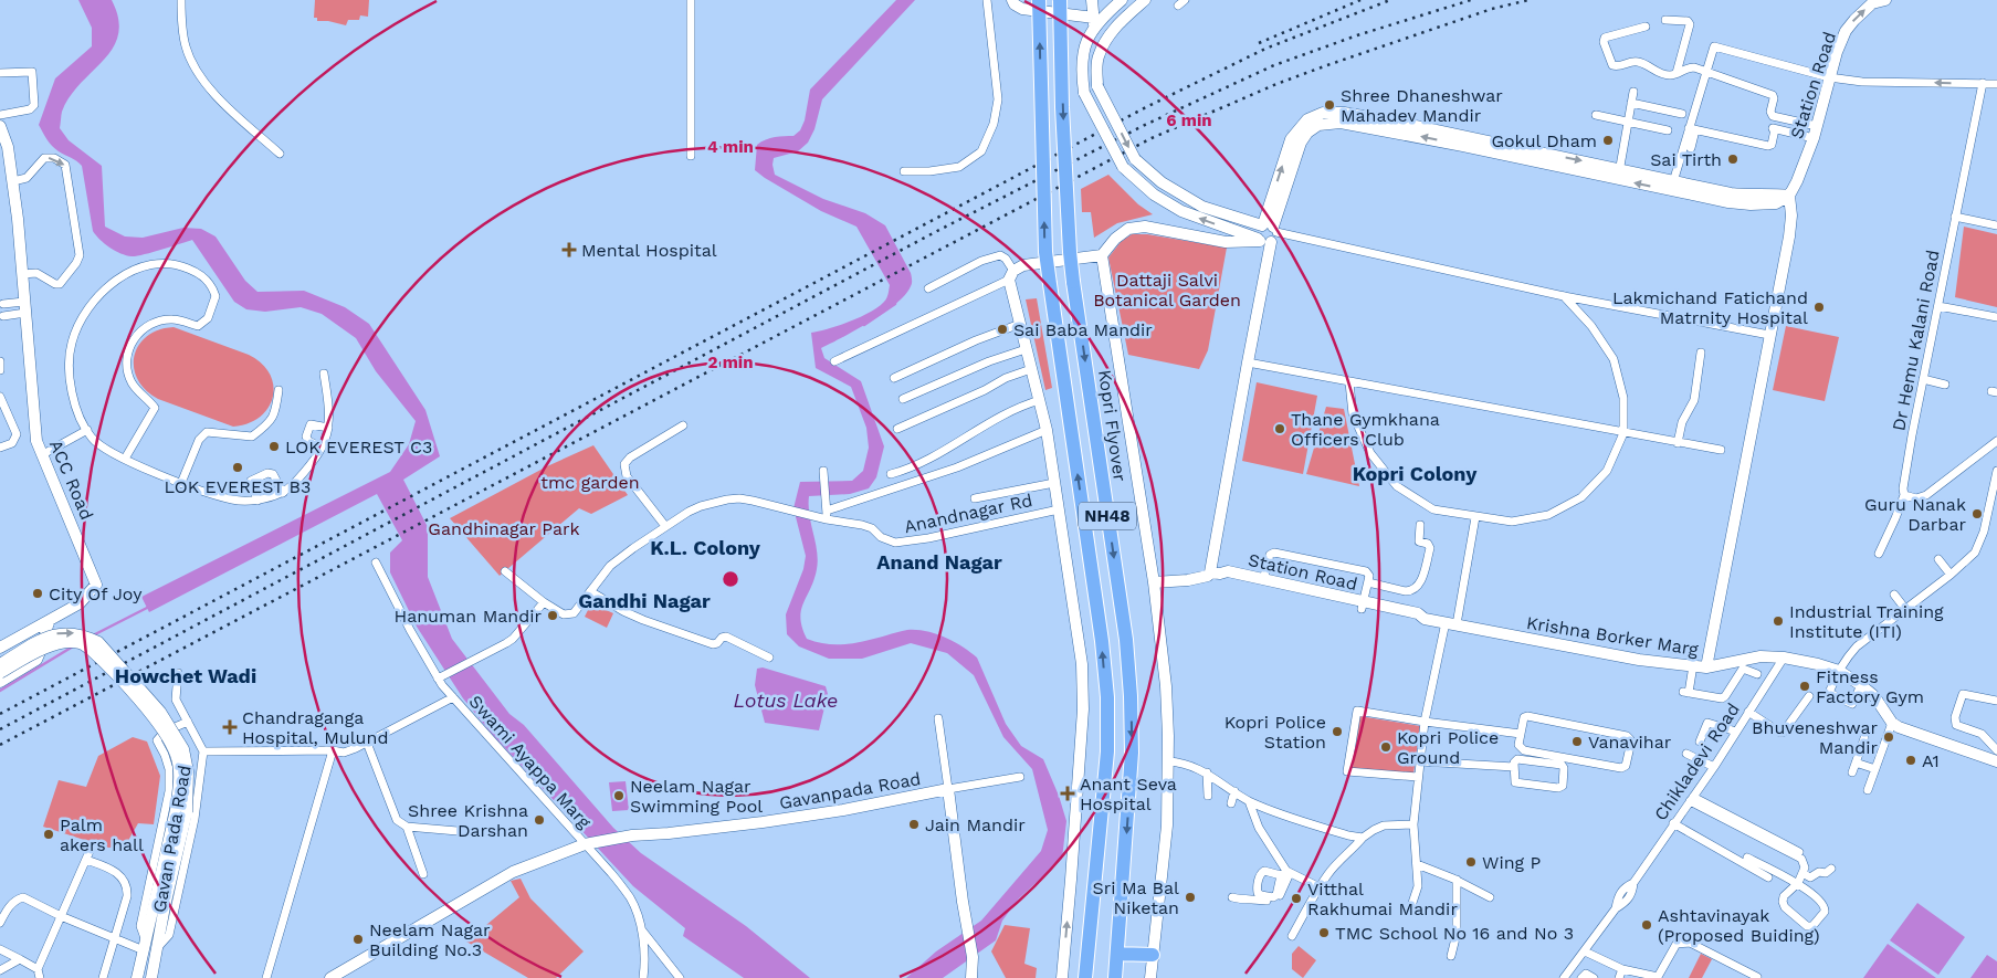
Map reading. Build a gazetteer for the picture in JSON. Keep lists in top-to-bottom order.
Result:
{
  "streets": {
    "highway": ["Kopri Flyover", "NH48"],
    "street": [
      "Station Road",
      "Dr Hemu Kalani Road",
      "ACC Road",
      "Anandnagar Rd",
      "Krishna Borker Marg",
      "Swami Ayappa Marg",
      "Chikladevi Road",
      "Gavanpada Road",
      "Gavan Pada Road"
    ]
  },
  "crossings": [
    ["Station Road", "Krishna Borker Marg"],
    ["Kopri Flyover", "NH48"],
    ["Krishna Borker Marg", "Chikladevi Road"],
    ["Swami Ayappa Marg", "Gavanpada Road"]
  ],
  "districts": [
    "Kopri Colony",
    "K.L. Colony",
    "Anand Nagar",
    "Gandhi Nagar",
    "Howchet Wadi"
  ],
  "water": ["Lotus Lake"],
  "parks": ["Dattaji Salvi Botanical Garden", "tmc garden", "Gandhinagar Park"],
  "places": {
    "other": [
      "Shree Dhaneshwar Mahadev Mandir",
      "Gokul Dham",
      "Sai Tirth",
      "Lakmichand Fatichand Matrnity Hospital",
      "Sai Baba Mandir",
      "Thane Gymkhana Officers Club",
      "LOK EVEREST C3",
      "LOK EVEREST B3",
      "Guru Nanak Darbar",
      "City Of Joy",
      "Hanuman Mandir",
      "Industrial Training Institute (ITI)",
      "Fitness Factory Gym",
      "Kopri Police Station",
      "Bhuveneshwar Mandir",
      "Vanavihar",
      "Kopri Police Ground",
      "A1",
      "Neelam Nagar Swimming Pool",
      "Shree Krishna Darshan",
      "Jain Mandir",
      "Palm akers hall",
      "Wing P",
      "Sri Ma Bal Niketan",
      "Vitthal Rakhumai Mandir",
      "Ashtavinayak (Proposed Buiding)",
      "TMC School No 16 and No 3",
      "Neelam Nagar Building No.3"
    ],
    "health": ["Mental Hospital", "Chandraganga Hospital, Mulund", "Anant Seva Hospital"]
  },
  "rings": ["6 min", "4 min", "2 min"]
}
